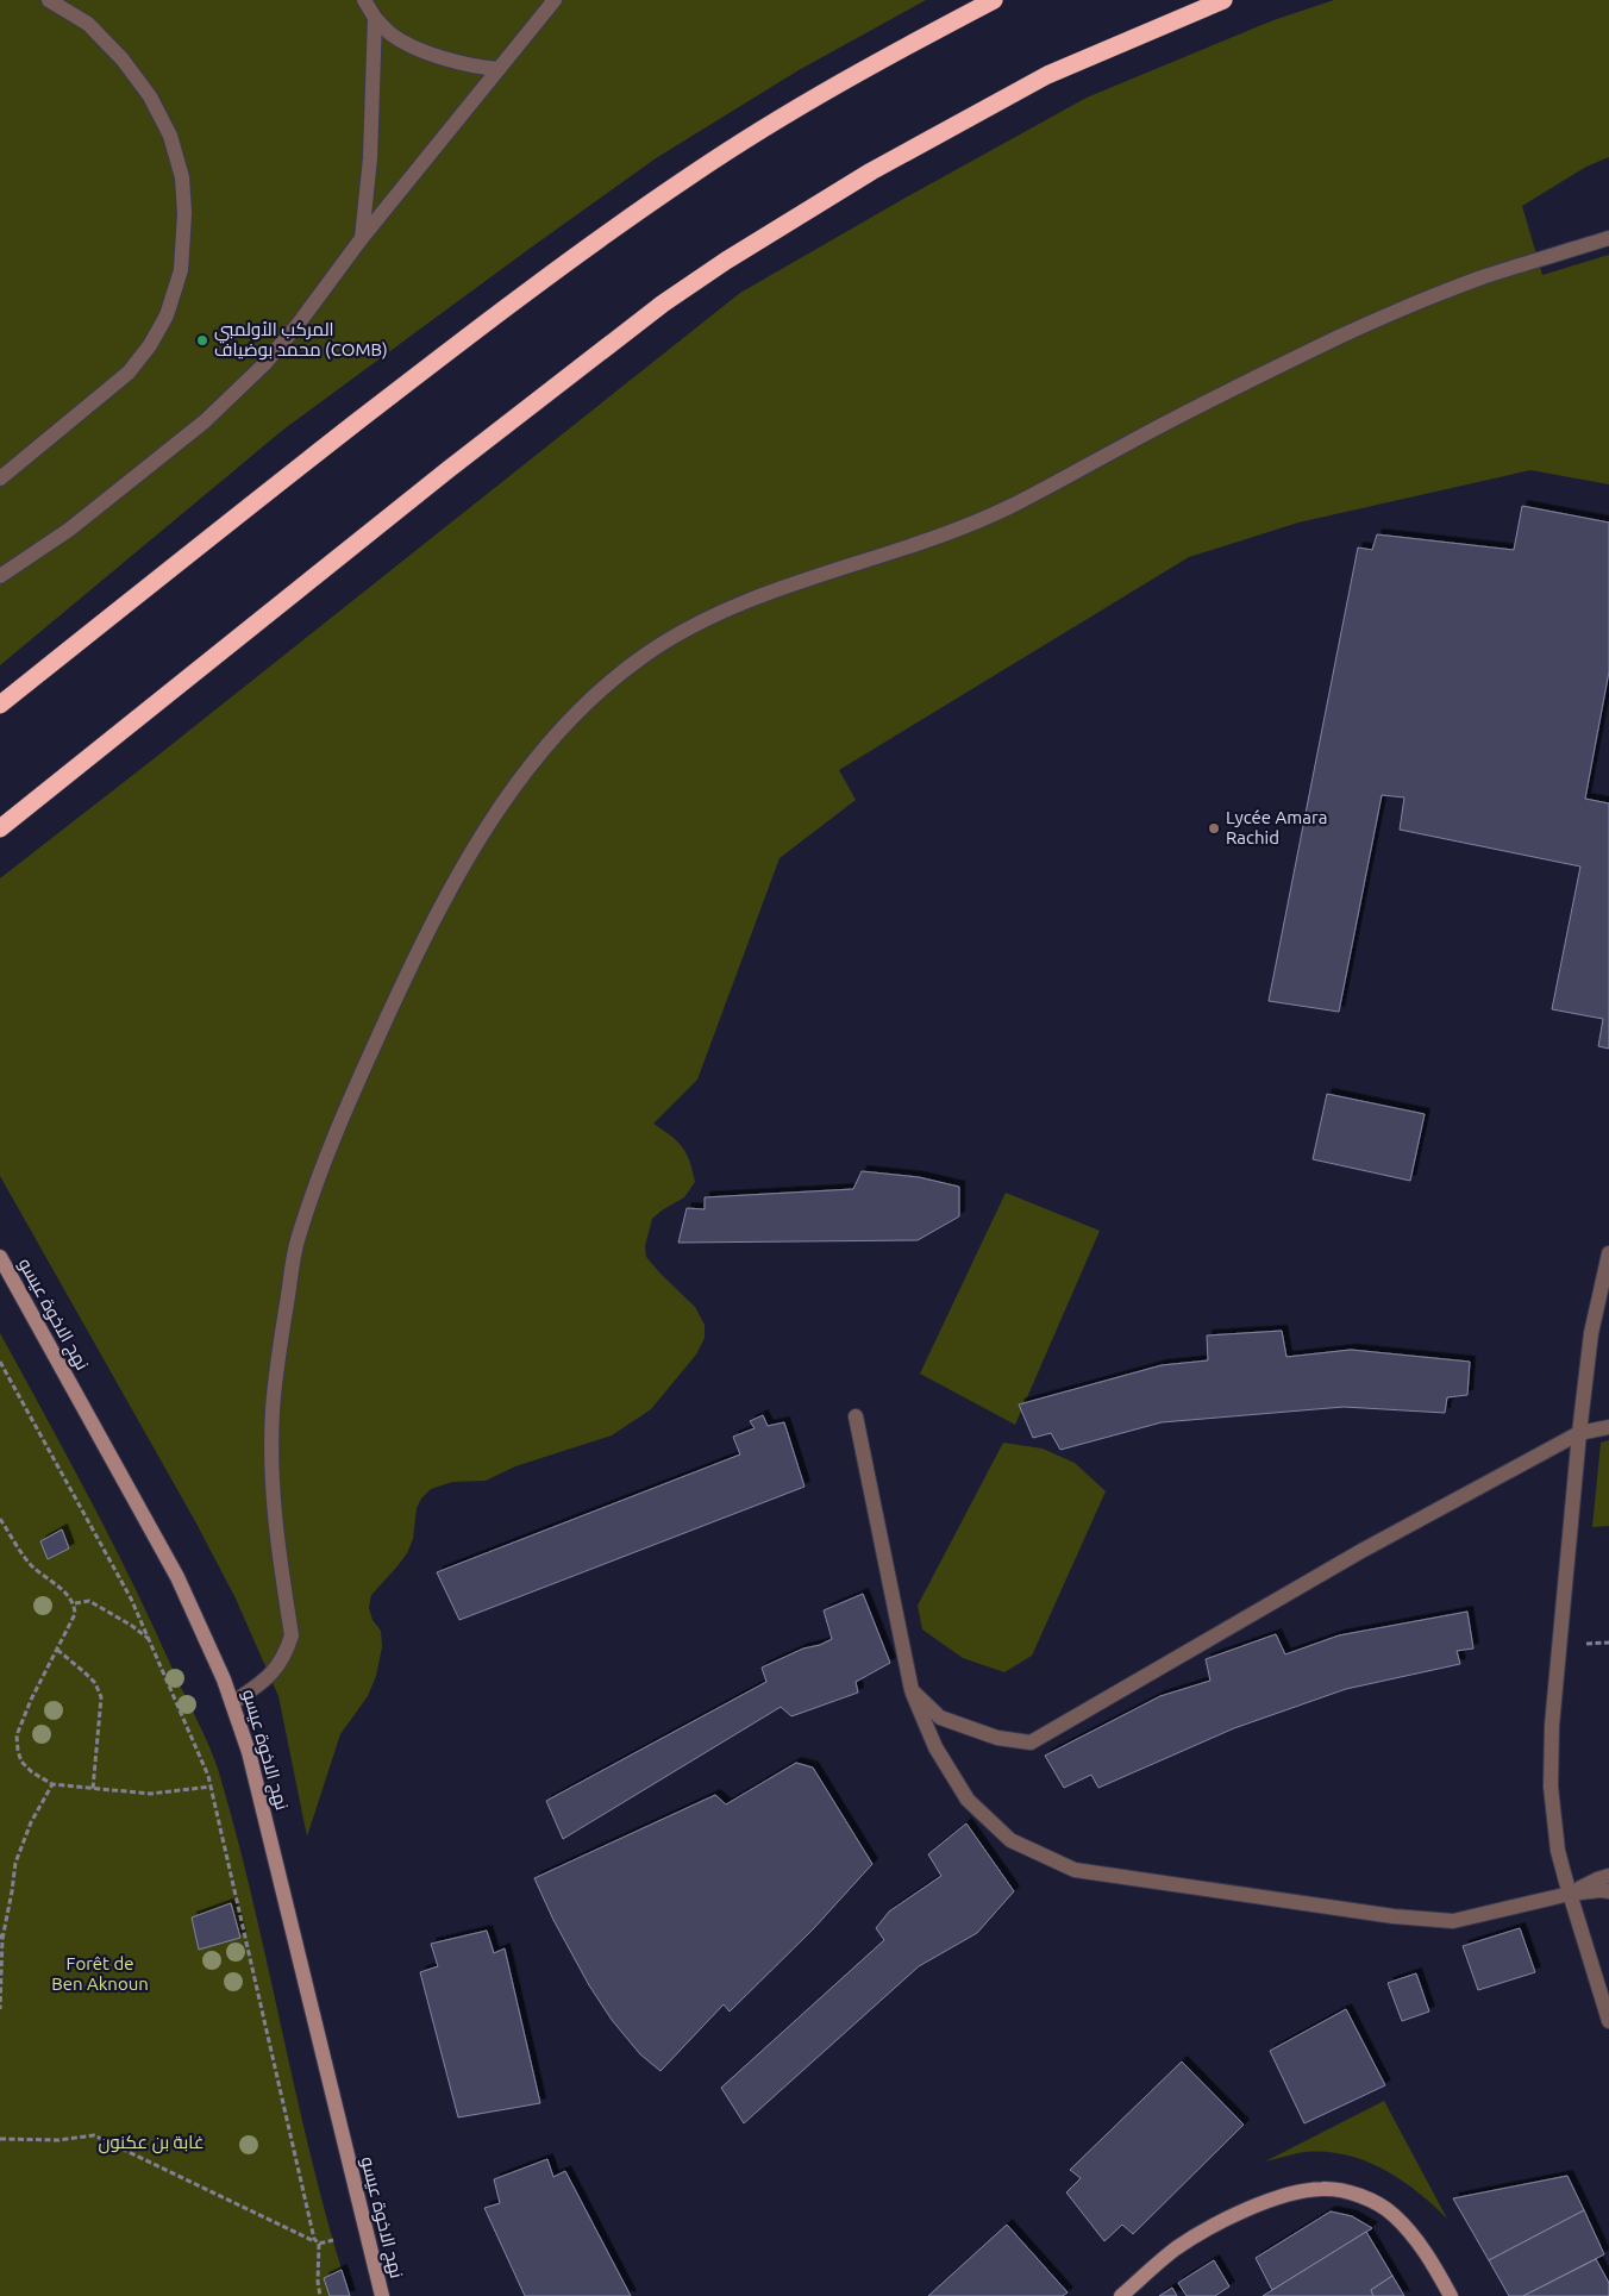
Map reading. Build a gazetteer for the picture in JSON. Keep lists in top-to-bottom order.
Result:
{
  "streets": {
    "street": ["نهج الاخوة عيسو"]
  },
  "parks": ["Forêt de Ben Aknoun", "غابة بن عكنون"],
  "places": ["المركب الأولمبي محمد بوضياف (COMB)", "Lycée Amara Rachid"]
}
